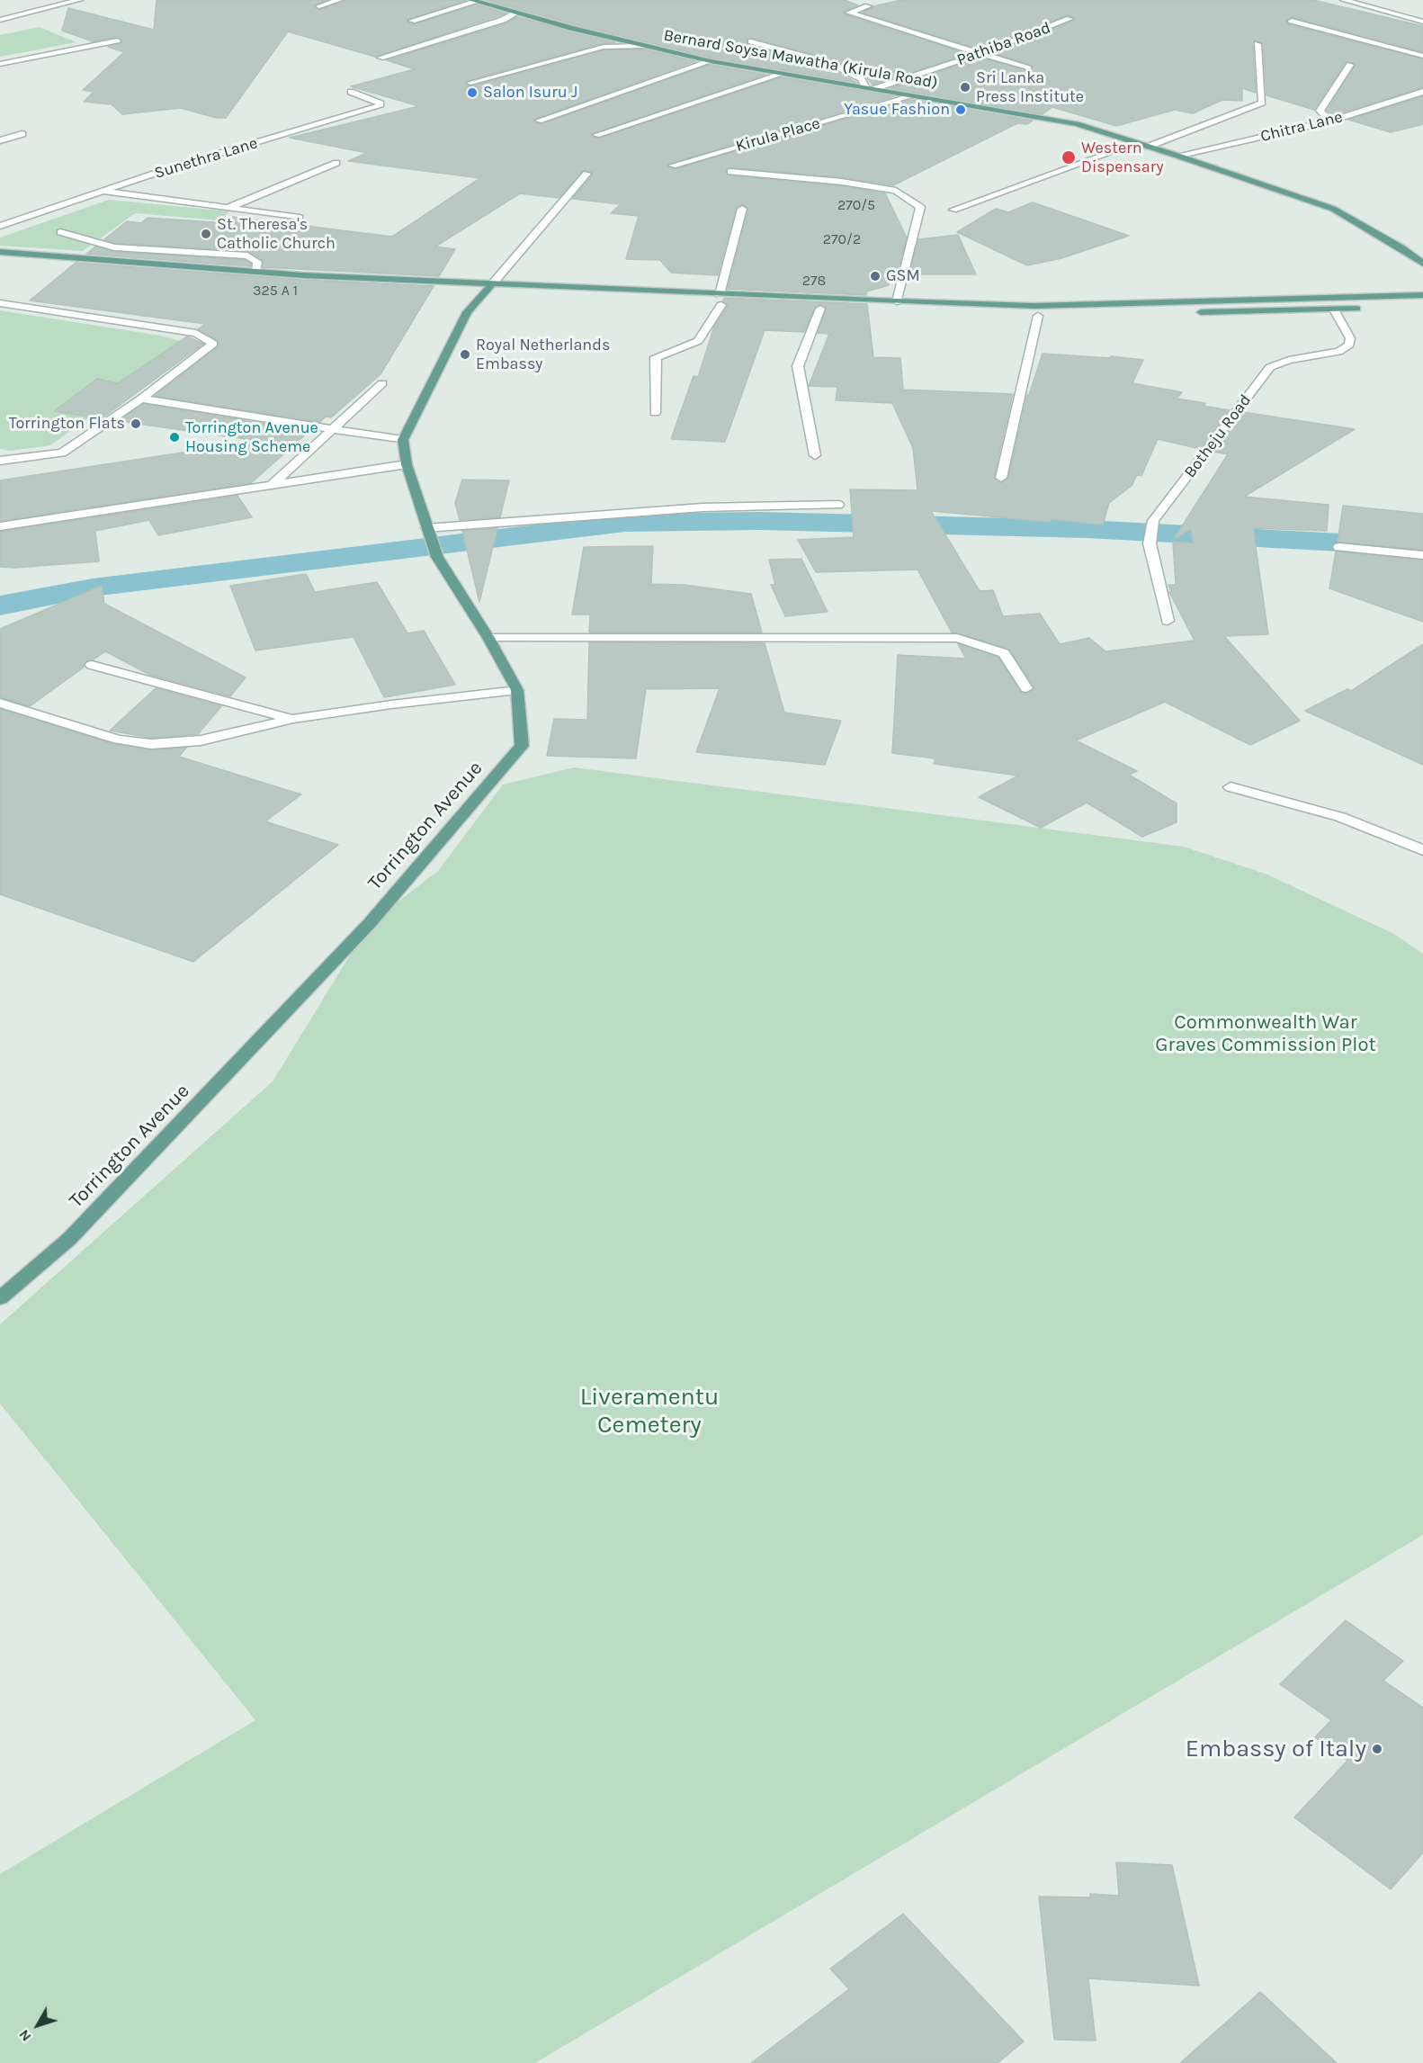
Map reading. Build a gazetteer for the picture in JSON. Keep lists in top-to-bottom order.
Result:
{
  "streets": {
    "main road": ["Bernard Soysa Mawatha (Kirula Road)", "Torrington Avenue"],
    "street": [
      "Pathiba Road",
      "Chitra Lane",
      "Kirula Place",
      "Sunethra Lane",
      "Botheju Road"
    ]
  },
  "crossings": [
    ["Pathiba Road", "Bernard Soysa Mawatha (Kirula Road)"],
    ["Bernard Soysa Mawatha (Kirula Road)", "Chitra Lane"],
    ["Bernard Soysa Mawatha (Kirula Road)", "Kirula Place"]
  ],
  "parks": ["Commonwealth War Graves Commission Plot", "Liveramentu Cemetery"],
  "places": [
    "Sri Lanka Press Institute",
    "Salon Isuru J",
    "Yasue Fashion",
    "Western Dispensary",
    "St. Theresa's Catholic Church",
    "GSM",
    "Royal Netherlands Embassy",
    "Torrington Flats",
    "Torrington Avenue Housing Scheme",
    "Embassy of Italy"
  ],
  "house_numbers": [
    "270/5",
    "270/2",
    "278",
    "325 A 1"
  ],
  "north": "bottom left"
}
